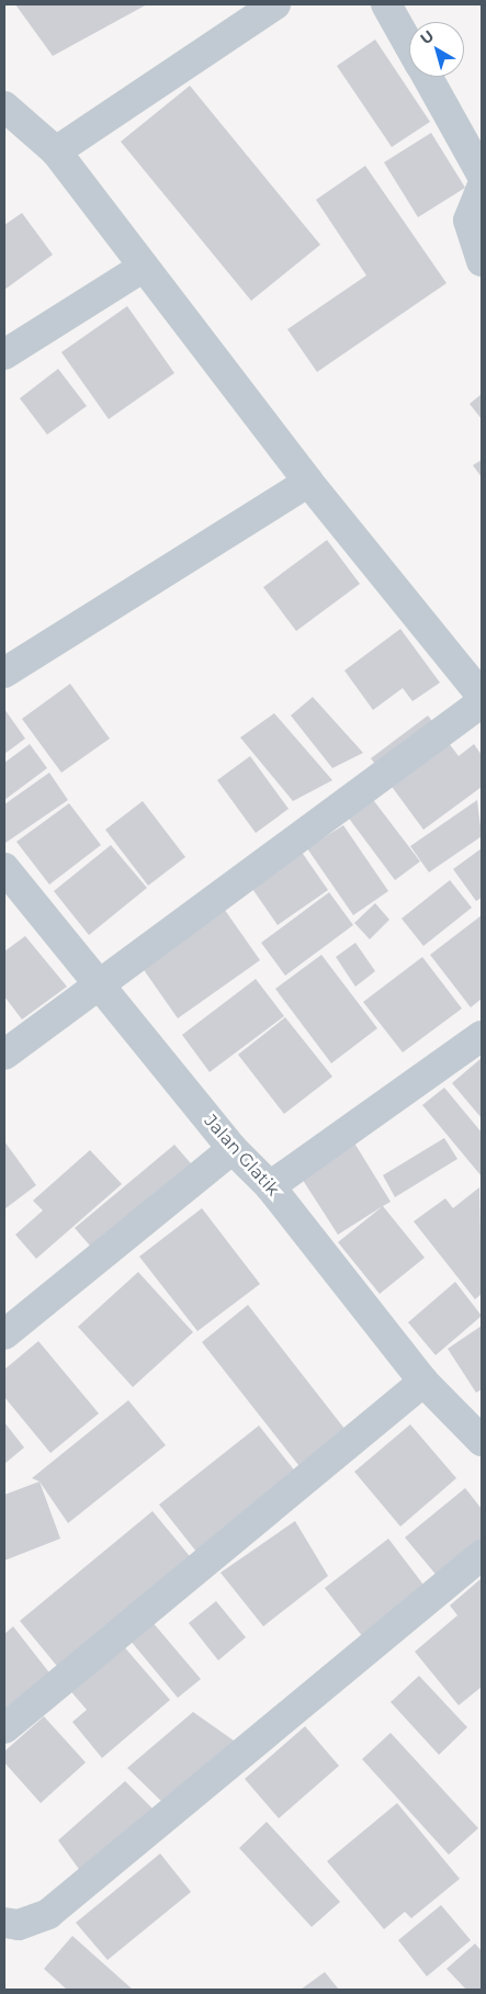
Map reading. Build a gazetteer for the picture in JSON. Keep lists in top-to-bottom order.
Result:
{
  "streets": {
    "street": ["Jalan Glatik"]
  },
  "north": "top left"
}
